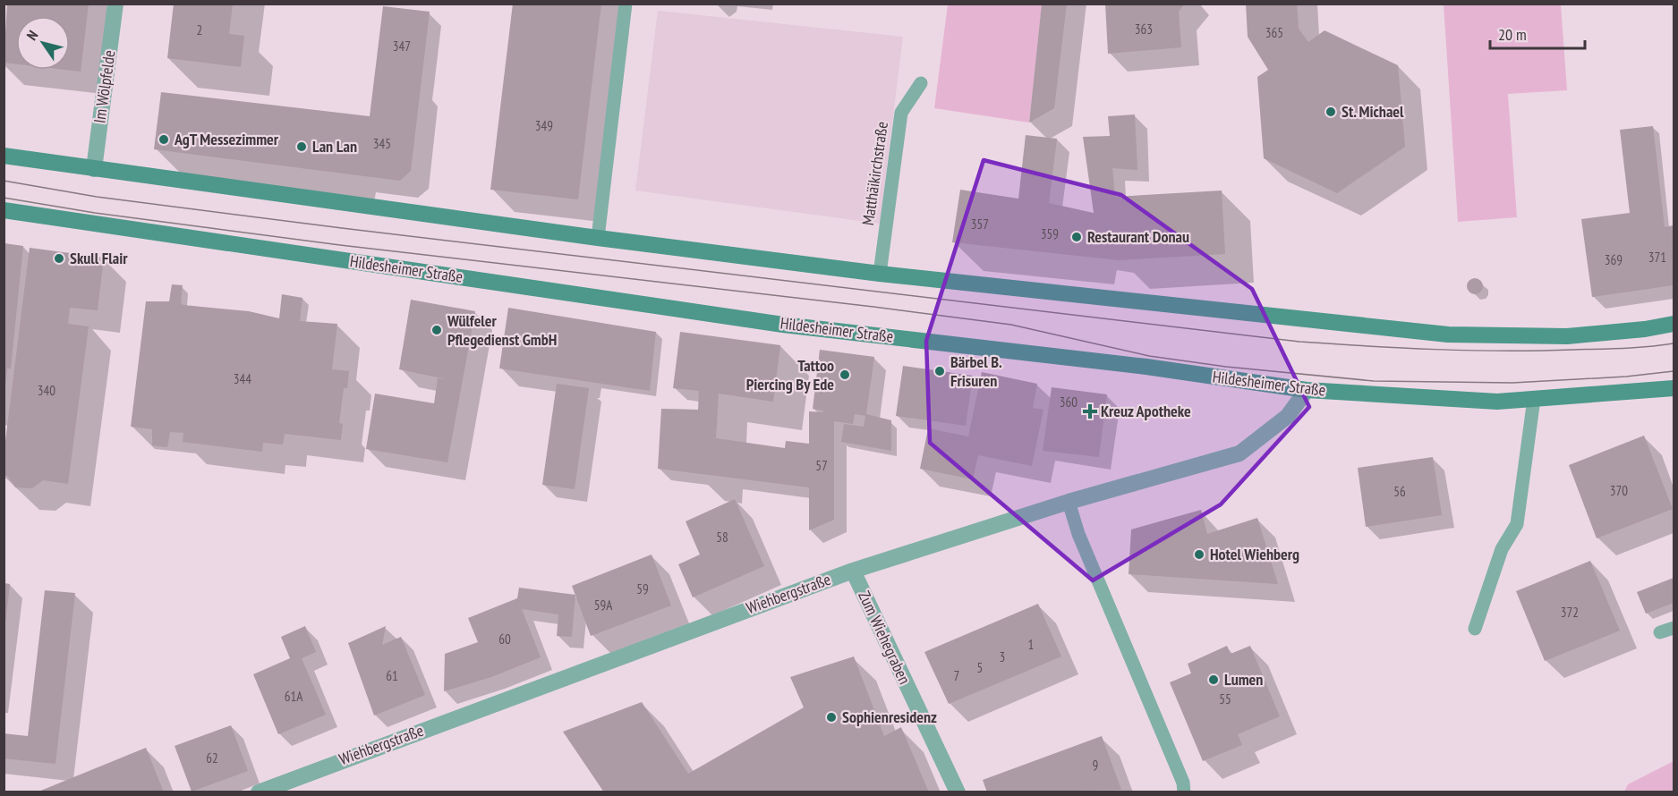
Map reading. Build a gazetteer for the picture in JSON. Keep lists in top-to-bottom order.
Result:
{
  "streets": {
    "main road": ["Hildesheimer Straße"],
    "street": ["Im Wölpfelde", "Wiehbergstraße", "Zum Wiehegraben"],
    "lane": ["Matthäikirchstraße"]
  },
  "crossings": [
    ["Hildesheimer Straße", "Wiehbergstraße"],
    ["Wiehbergstraße", "Zum Wiehegraben"]
  ],
  "places": {
    "other": [
      "St. Michael",
      "AgT Messezimmer",
      "Lan Lan",
      "Restaurant Donau",
      "Skull Flair",
      "Wülfeler Pflegedienst GmbH",
      "Bärbel B. Frisuren",
      "Tattoo Piercing By Ede",
      "Hotel Wiehberg",
      "Lumen",
      "Sophienresidenz"
    ],
    "health": ["Kreuz Apotheke"]
  },
  "house_numbers": [
    "363",
    "2",
    "365",
    "347",
    "349",
    "345",
    "357",
    "359",
    "371",
    "369",
    "344",
    "340",
    "360",
    "57",
    "370",
    "56",
    "58",
    "59",
    "59A",
    "372",
    "60",
    "1",
    "3",
    "5",
    "61",
    "7",
    "61A",
    "55",
    "62",
    "9"
  ],
  "scale_bar": "20 m",
  "north": "top left"
}
